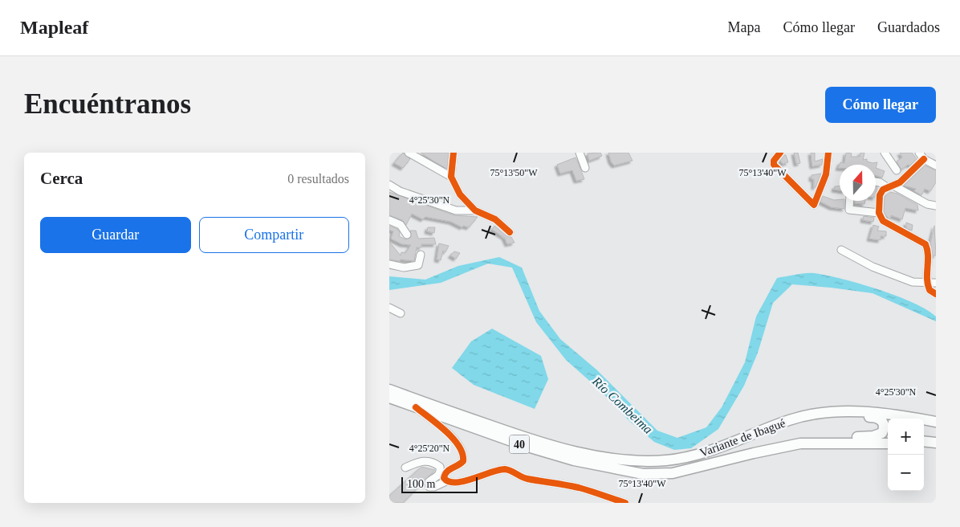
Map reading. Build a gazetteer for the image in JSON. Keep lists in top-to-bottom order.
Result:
{
  "streets": {
    "highway": ["Variante de Ibagué", "40"]
  },
  "water": ["Río Combeima"],
  "scale_bar": "100 m",
  "north": "top",
  "page": {
    "header": "Mapleaf",
    "nav": ["Mapa", "Cómo llegar", "Guardados"],
    "buttons": [
      "Cómo llegar",
      ["Guardar", "Compartir"]
    ],
    "title": "Encuéntranos",
    "heading": ["Cerca", "0 resultados"],
    "map_buttons": ["+", "−"],
    "scale": "100 m"
  },
  "coordinates": [
    "75°13'50\"W",
    "75°13'40\"W",
    "4°25'30\"N",
    "4°25'20\"N"
  ]
}
